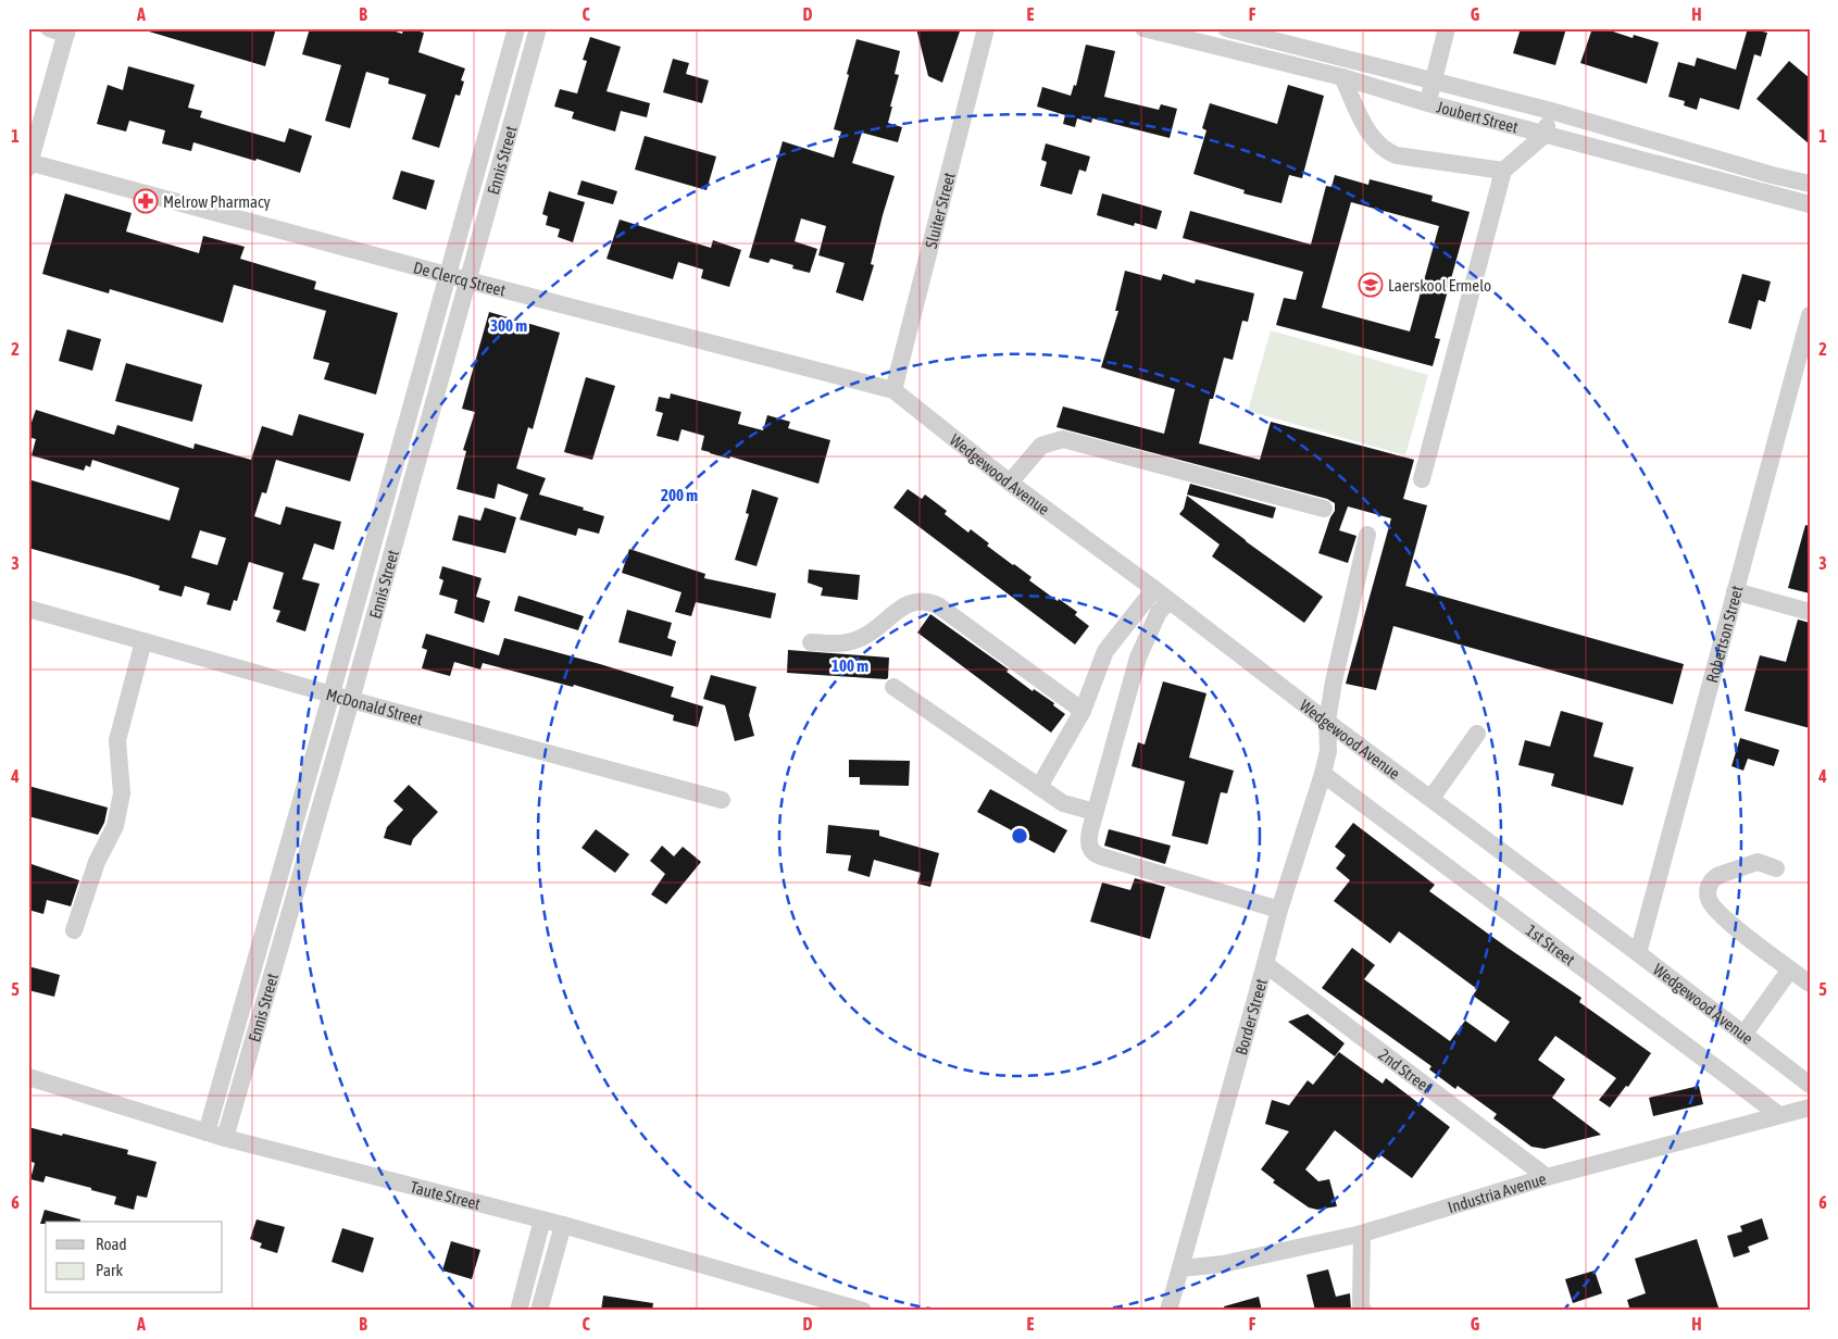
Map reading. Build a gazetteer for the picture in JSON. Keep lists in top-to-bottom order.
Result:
{
  "streets": {
    "street": [
      "Joubert Street",
      "Ennis Street",
      "Sluiter Street",
      "De Clercq Street",
      "Wedgewood Avenue",
      "Robertson Street",
      "McDonald Street",
      "1st Street",
      "Border Street",
      "2nd Street",
      "Industria Avenue",
      "Taute Street"
    ]
  },
  "crossings": [
    ["Ennis Street", "De Clercq Street"],
    ["Ennis Street", "McDonald Street"],
    ["Ennis Street", "Taute Street"],
    ["Sluiter Street", "De Clercq Street"],
    ["Sluiter Street", "Wedgewood Avenue"],
    ["De Clercq Street", "Wedgewood Avenue"],
    ["Wedgewood Avenue", "Robertson Street"],
    ["Wedgewood Avenue", "Border Street"],
    ["1st Street", "Border Street"],
    ["1st Street", "Industria Avenue"],
    ["Border Street", "2nd Street"],
    ["Border Street", "Industria Avenue"],
    ["2nd Street", "Industria Avenue"]
  ],
  "places": {
    "pharmacy": ["Melrow Pharmacy"],
    "school or university": ["Laerskool Ermelo"]
  },
  "legend": ["Road", "Park"],
  "grid": {
    "columns": [
      "A",
      "B",
      "C",
      "D",
      "E",
      "F",
      "G",
      "H"
    ],
    "rows": [
      "1",
      "2",
      "3",
      "4",
      "5",
      "6"
    ]
  },
  "rings": ["300 m", "200 m", "100 m"]
}
